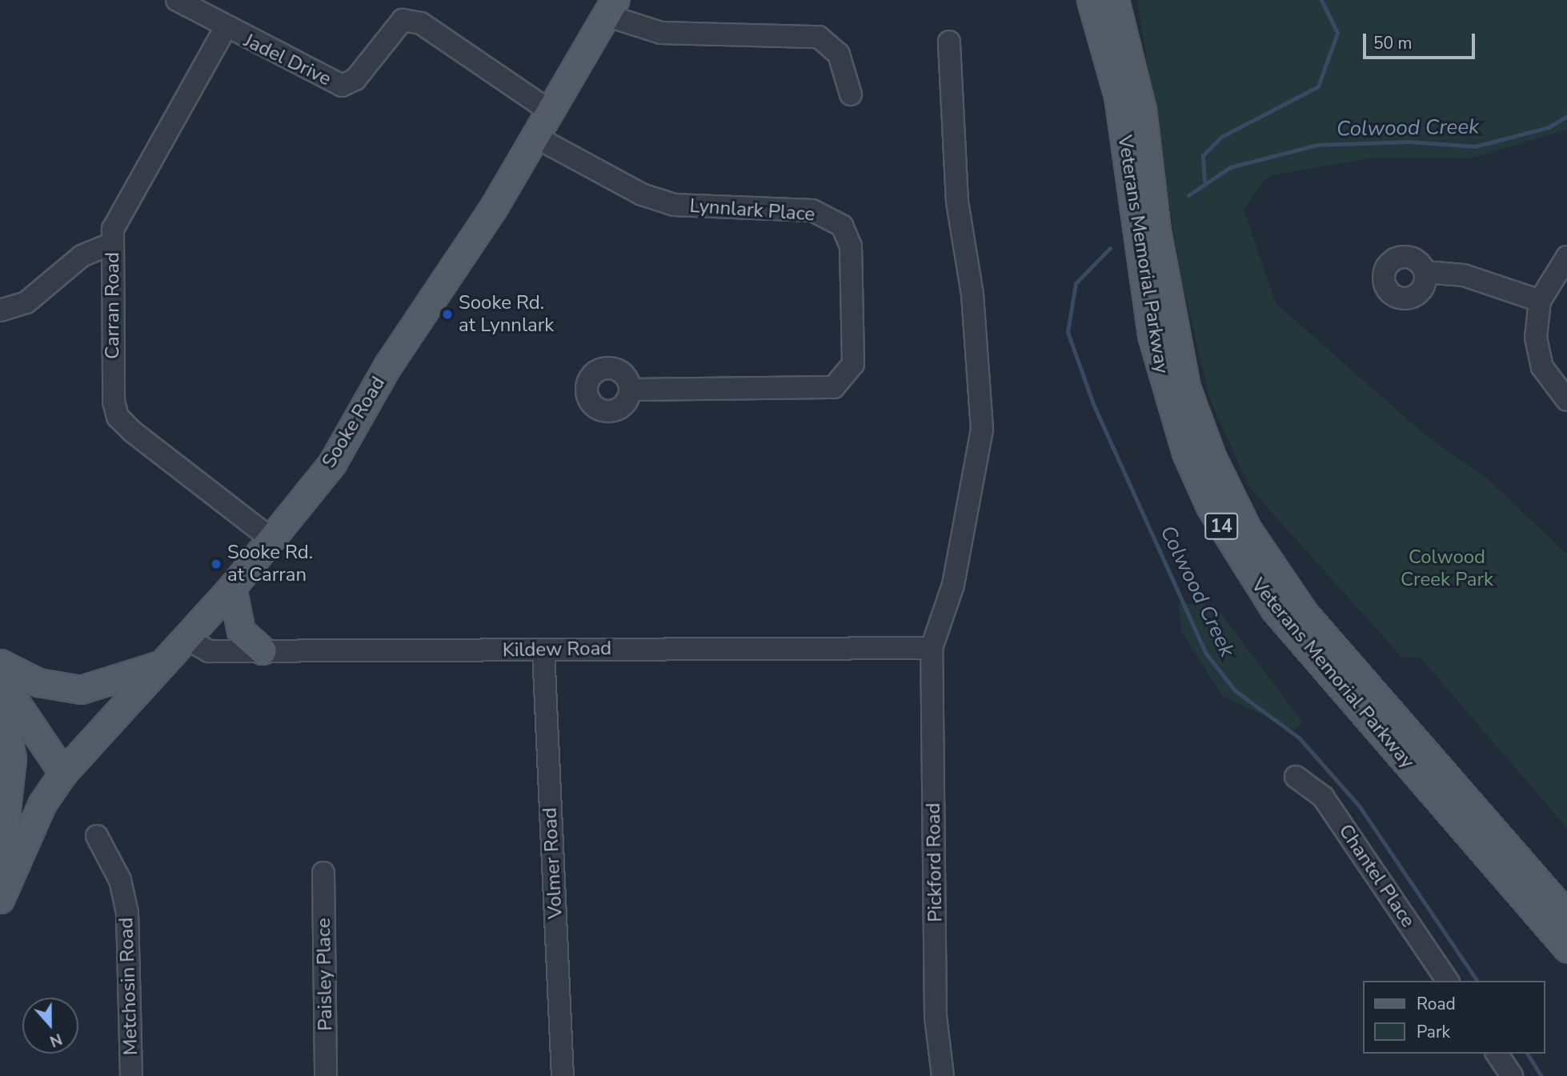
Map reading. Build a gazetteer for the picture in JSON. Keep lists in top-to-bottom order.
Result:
{
  "streets": {
    "main road": ["Veterans Memorial Parkway", "Sooke Road", "14"],
    "street": [
      "Jadel Drive",
      "Lynnlark Place",
      "Carran Road",
      "Kildew Road",
      "Pickford Road",
      "Volmer Road",
      "Chantel Place",
      "Paisley Place",
      "Metchosin Road"
    ]
  },
  "crossings": [
    ["Jadel Drive", "Carran Road"],
    ["Jadel Drive", "Sooke Road"],
    ["Lynnlark Place", "Sooke Road"],
    ["Carran Road", "Sooke Road"],
    ["Sooke Road", "Kildew Road"],
    ["Kildew Road", "Pickford Road"],
    ["Kildew Road", "Volmer Road"]
  ],
  "water": ["Colwood Creek"],
  "parks": ["Colwood Creek Park"],
  "places": ["Sooke Rd. at Lynnlark", "Sooke Rd. at Carran"],
  "legend": ["Road", "Park"],
  "scale_bar": "50 m",
  "north": "bottom"
}
